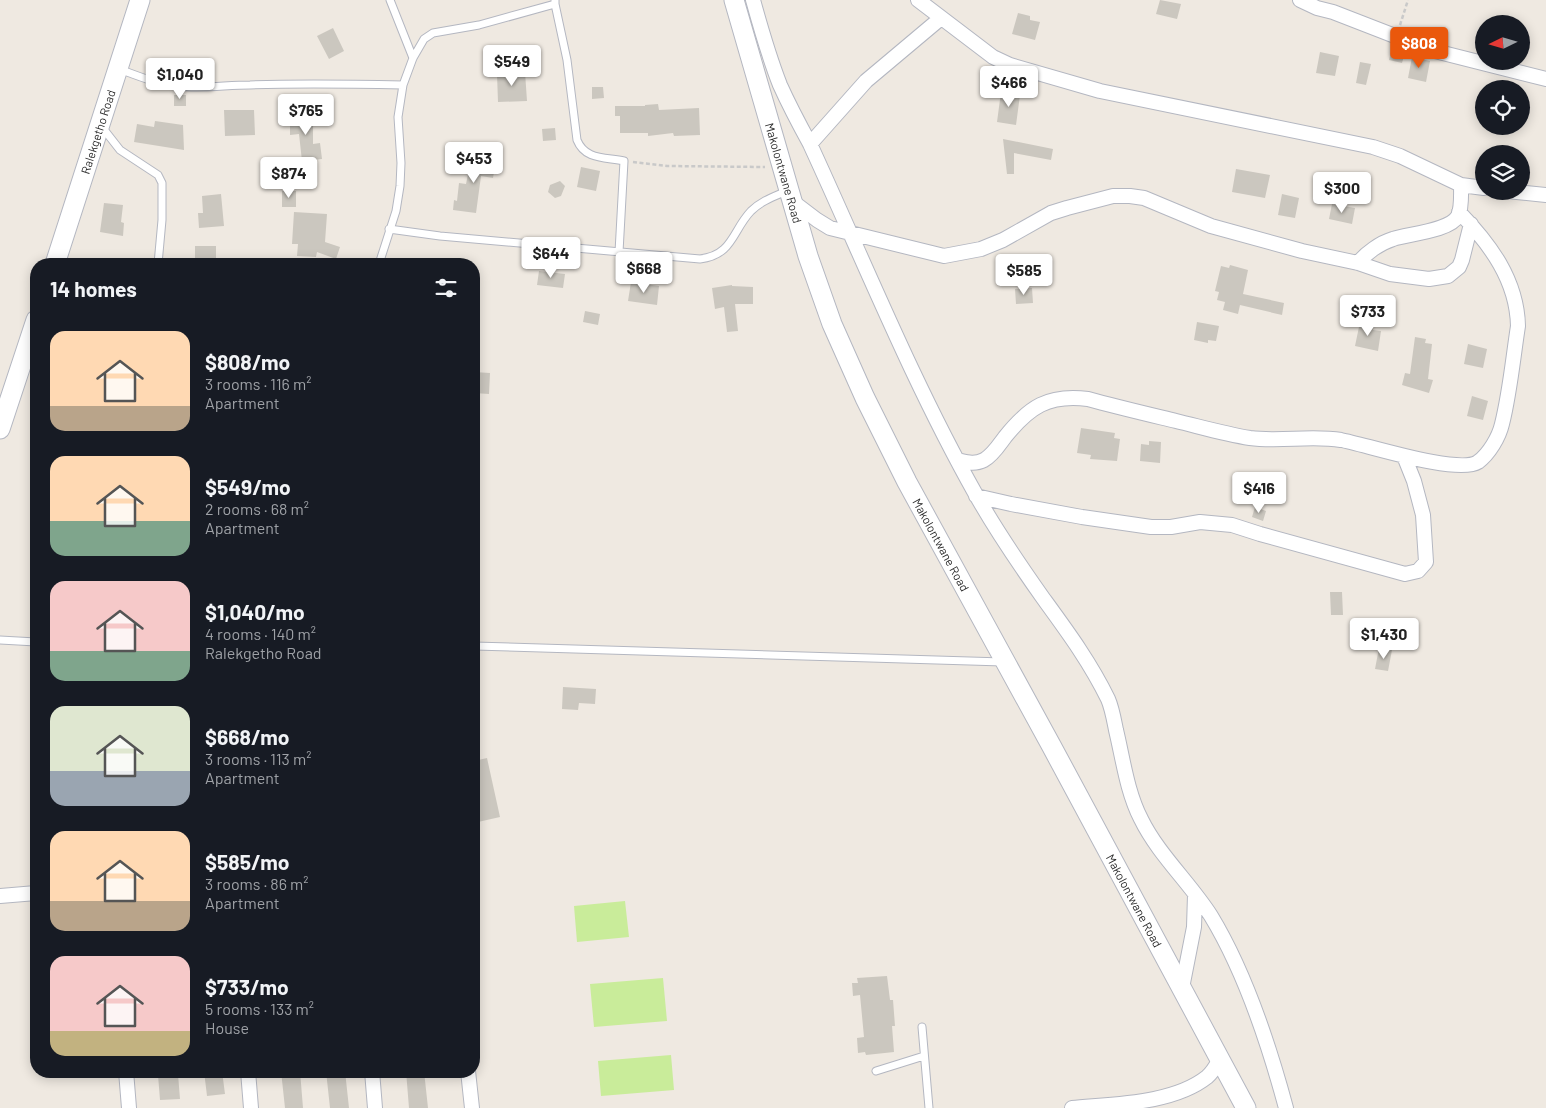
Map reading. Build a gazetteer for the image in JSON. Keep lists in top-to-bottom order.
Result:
{
  "streets": {
    "main road": ["Ralekgetho Road", "Makolontwane Road"]
  },
  "north": "left",
  "page": {
    "price": [
      "$808",
      "$549",
      "$1,040",
      "$466",
      "$765",
      "$453",
      "$874",
      "$300",
      "$644",
      "$668",
      "$585",
      "$733",
      "$416",
      "$1,430"
    ],
    "heading": "14 homes",
    "list": [
      {
        "name": "$808/mo",
        "note": "3 rooms · 116 m² · Apartment"
      },
      {
        "name": "$549/mo",
        "note": "2 rooms · 68 m² · Apartment"
      },
      {
        "name": "$1,040/mo",
        "note": "4 rooms · 140 m² · Ralekgetho Road"
      },
      {
        "name": "$668/mo",
        "note": "3 rooms · 113 m² · Apartment"
      },
      {
        "name": "$585/mo",
        "note": "3 rooms · 86 m² · Apartment"
      },
      {
        "name": "$733/mo",
        "note": "5 rooms · 133 m² · House"
      }
    ]
  }
}
